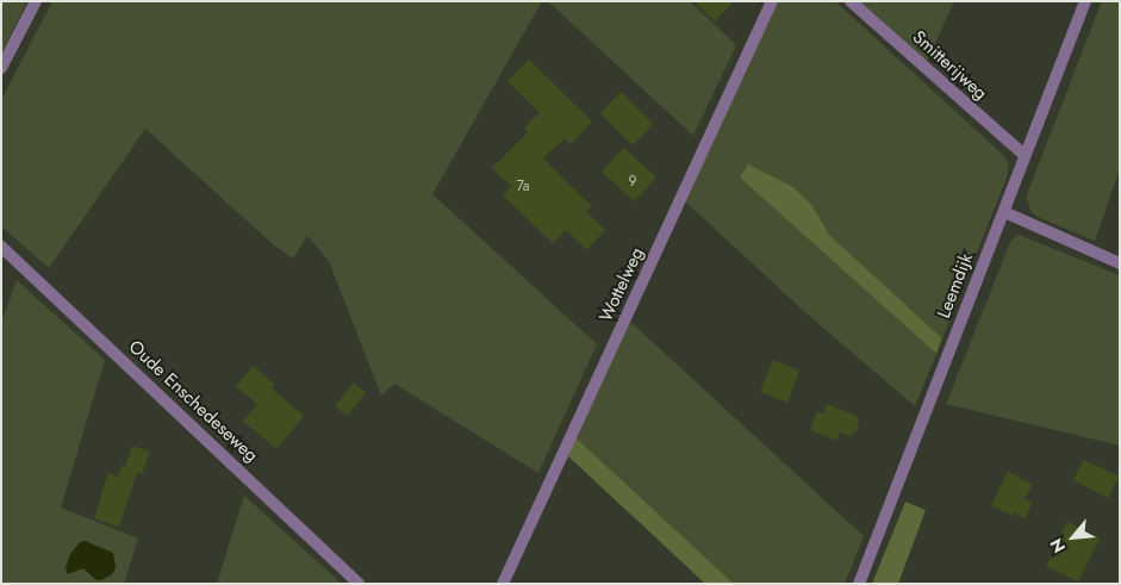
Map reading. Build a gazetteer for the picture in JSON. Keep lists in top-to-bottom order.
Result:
{
  "streets": {
    "street": [
      "Smitterijweg",
      "Wottelweg",
      "Leemdijk",
      "Oude Enschedeseweg"
    ]
  },
  "crossings": [
    ["Smitterijweg", "Leemdijk"]
  ],
  "house_numbers": ["9", "7a"],
  "north": "bottom left"
}
